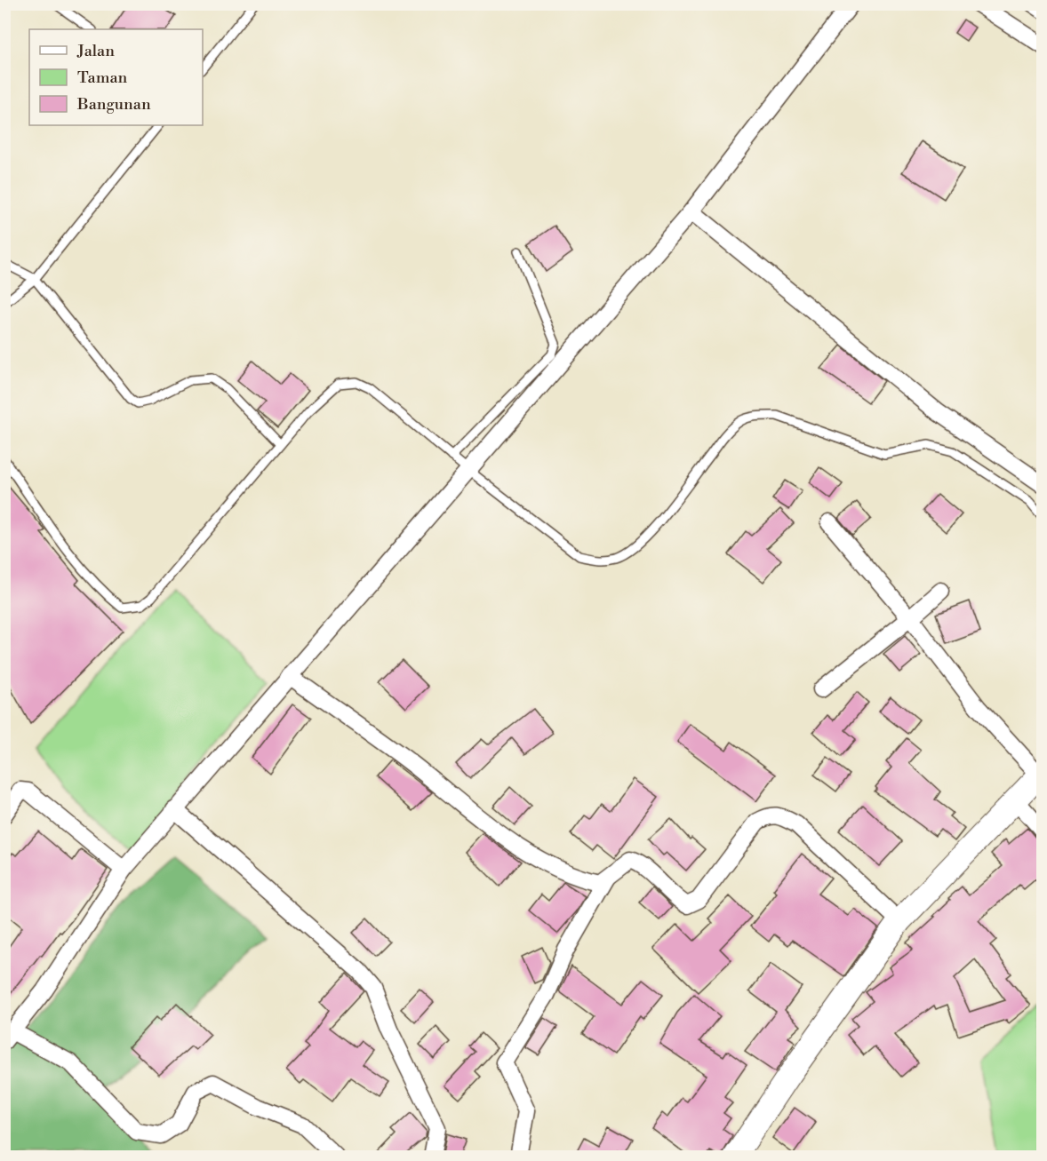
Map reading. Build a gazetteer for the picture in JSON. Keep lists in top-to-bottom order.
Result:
{
  "legend": ["Jalan", "Taman", "Bangunan"]
}
